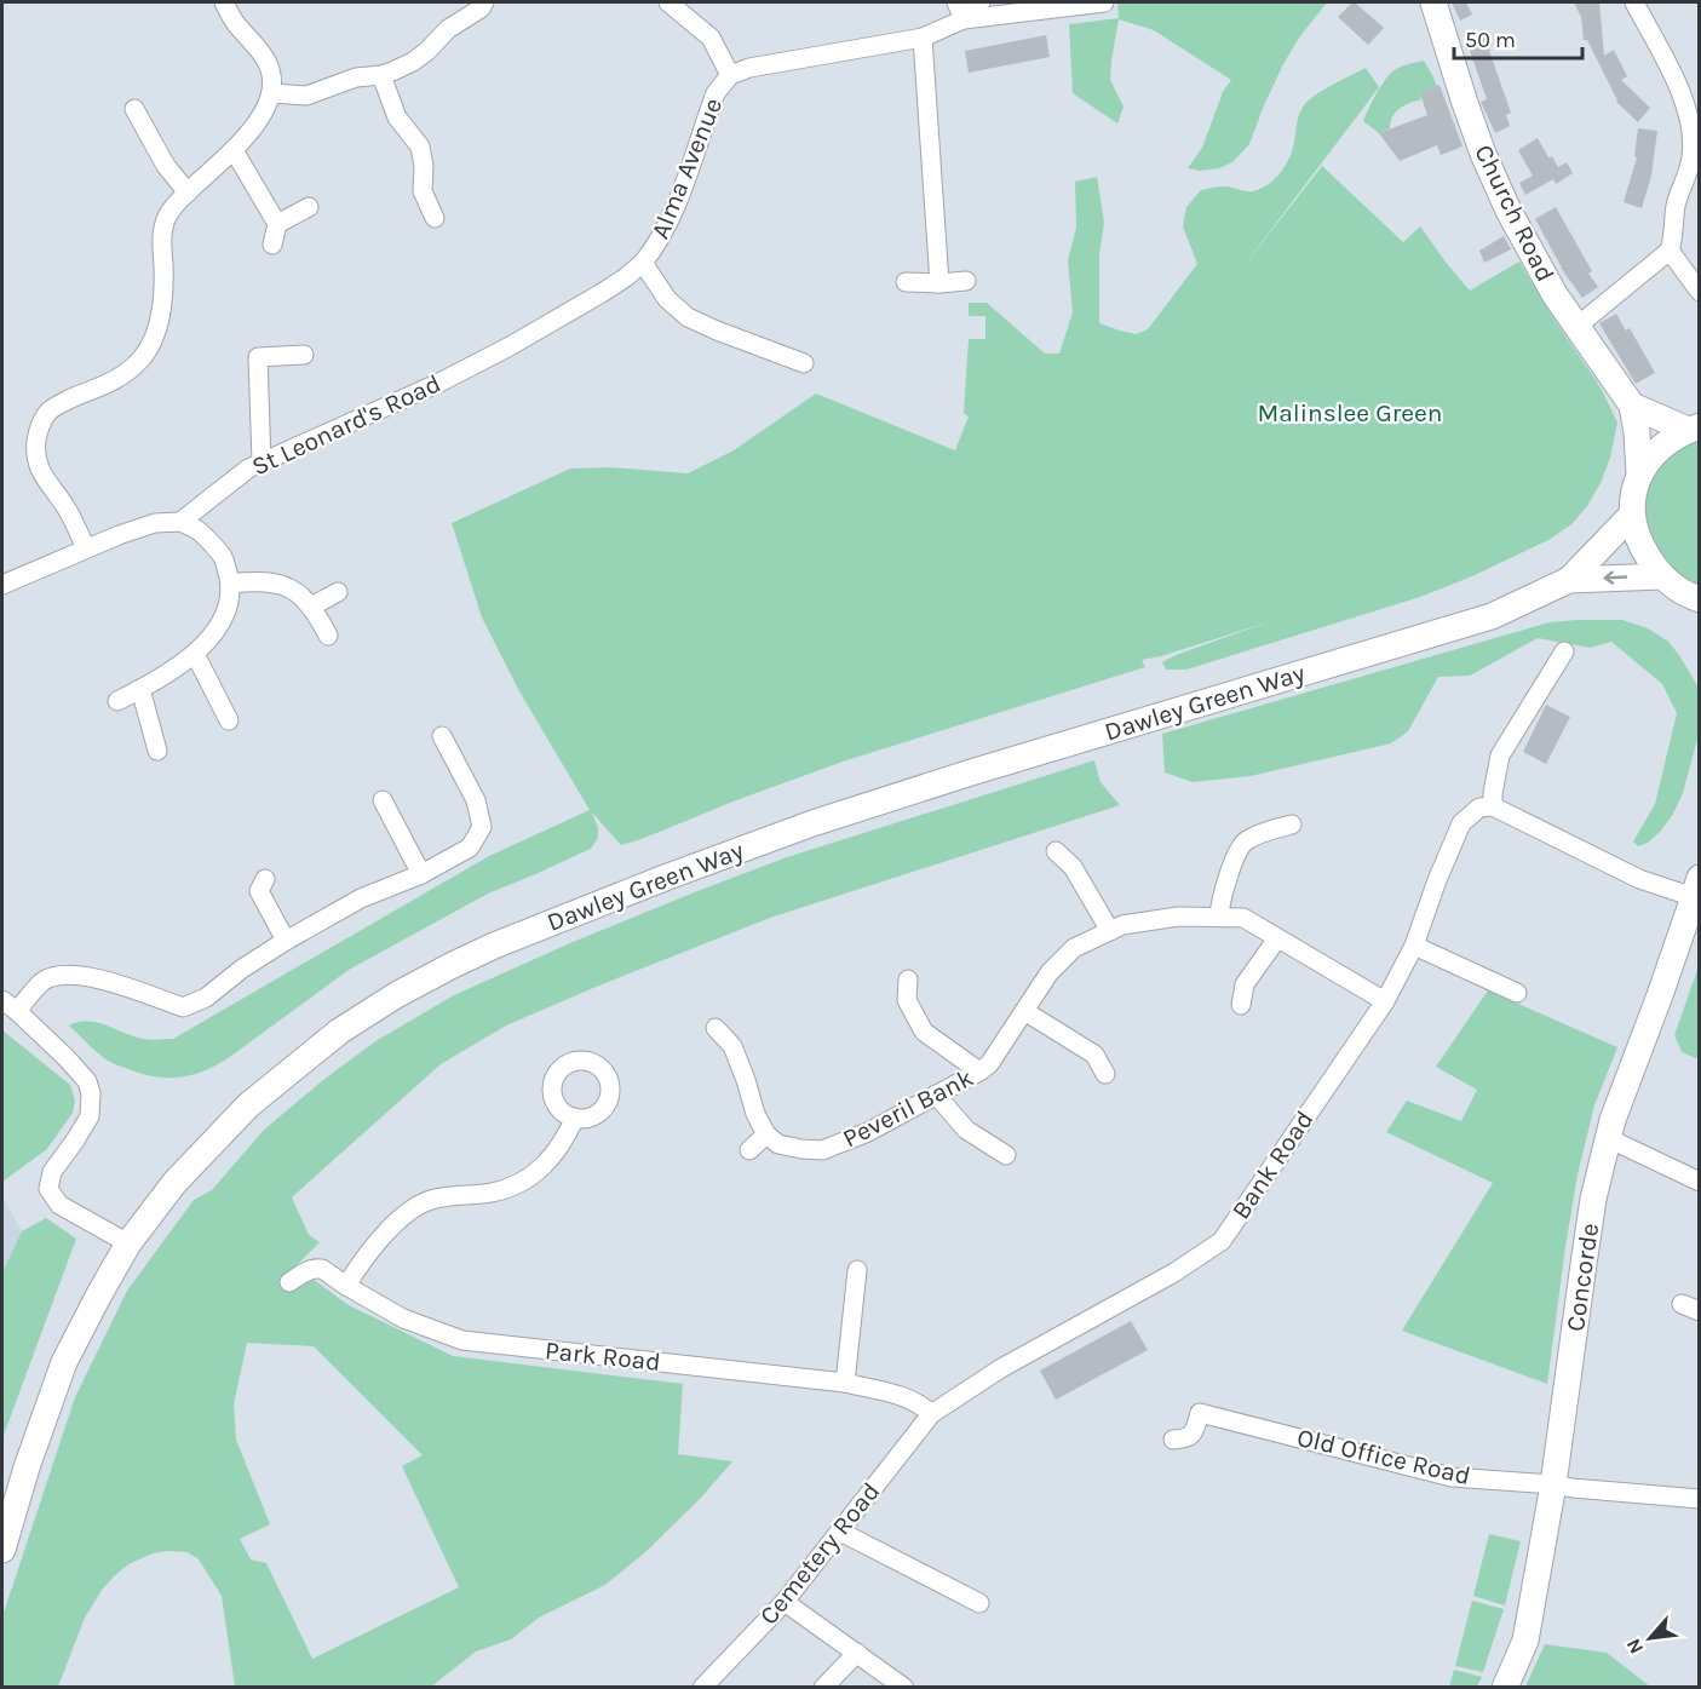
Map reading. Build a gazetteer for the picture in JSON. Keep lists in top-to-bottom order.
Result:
{
  "streets": {
    "main road": ["Church Road", "Dawley Green Way", "Concorde"],
    "street": [
      "Alma Avenue",
      "St Leonard's Road",
      "Peveril Bank",
      "Bank Road",
      "Park Road",
      "Old Office Road",
      "Cemetery Road"
    ]
  },
  "crossings": [
    ["Alma Avenue", "St Leonard's Road"],
    ["Peveril Bank", "Bank Road"],
    ["Bank Road", "Park Road"],
    ["Bank Road", "Cemetery Road"],
    ["Concorde", "Old Office Road"],
    ["Park Road", "Cemetery Road"]
  ],
  "parks": ["Malinslee Green"],
  "scale_bar": "50 m",
  "north": "bottom left"
}
